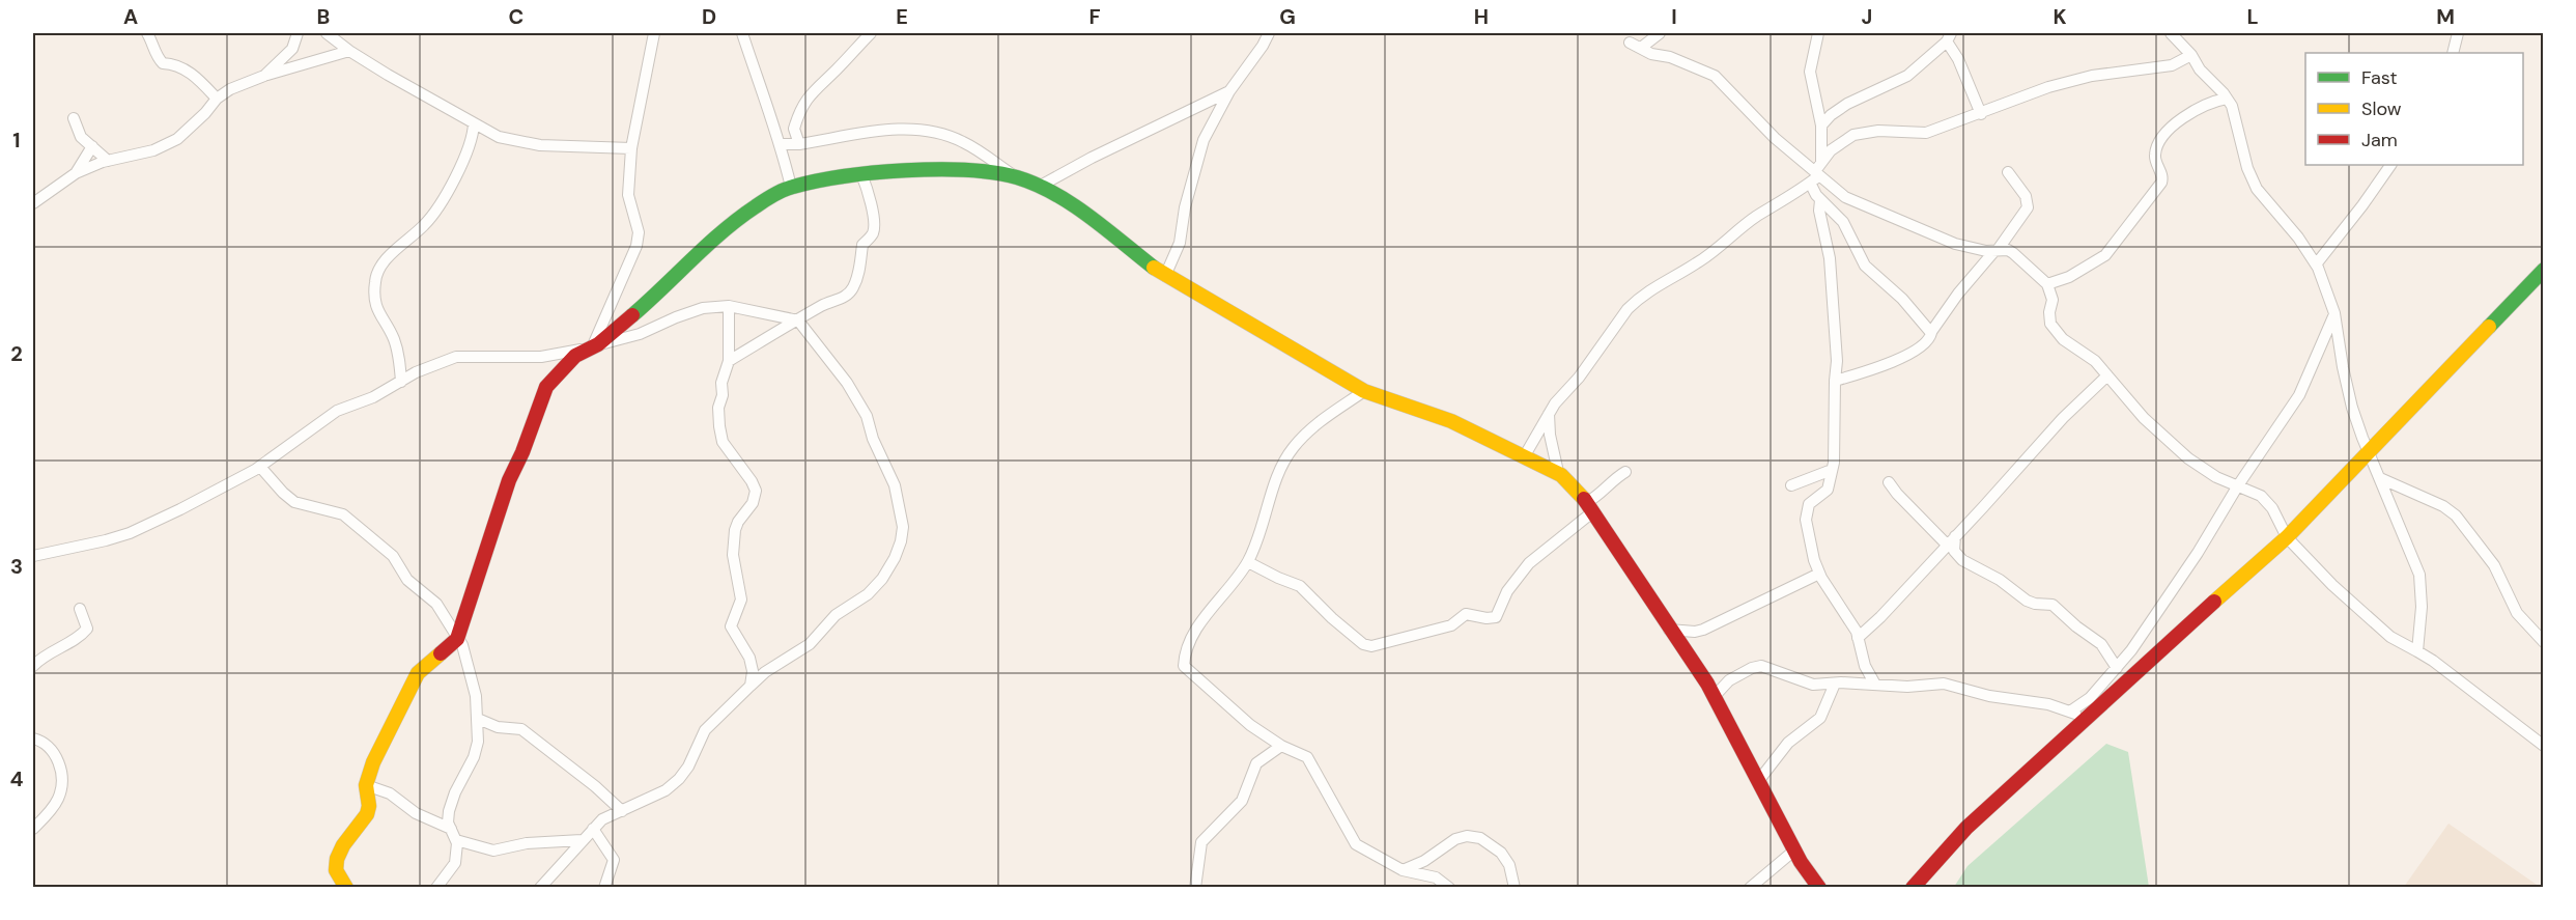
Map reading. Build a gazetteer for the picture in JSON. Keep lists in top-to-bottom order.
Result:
{
  "legend": ["Fast", "Slow", "Jam"],
  "grid": {
    "columns": [
      "A",
      "B",
      "C",
      "D",
      "E",
      "F",
      "G",
      "H",
      "I",
      "J",
      "K",
      "L",
      "M"
    ],
    "rows": [
      "1",
      "2",
      "3",
      "4"
    ]
  }
}
